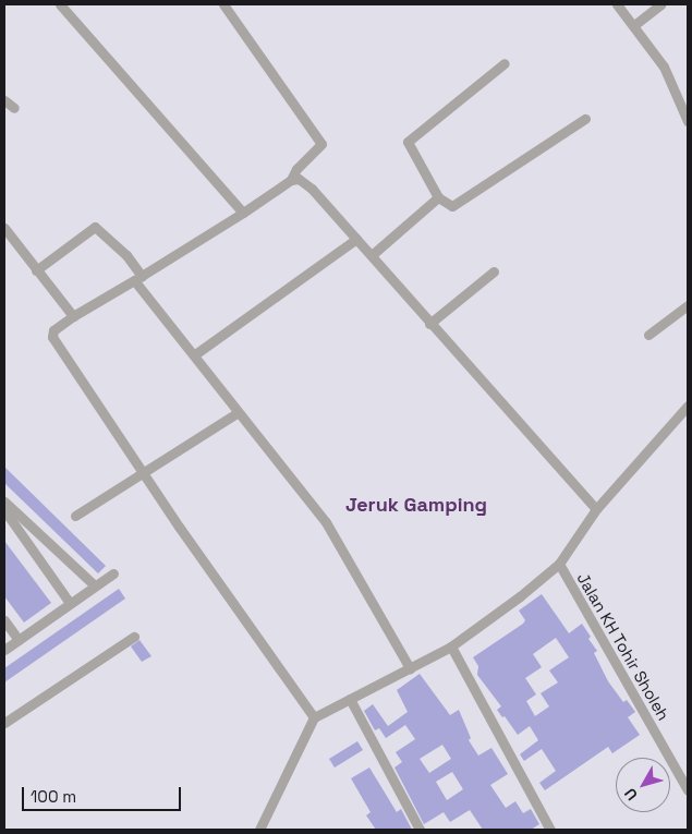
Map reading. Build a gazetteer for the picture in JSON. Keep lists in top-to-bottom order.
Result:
{
  "streets": {
    "street": ["Jalan KH Tohir Sholeh"]
  },
  "districts": ["Jeruk Gamping"],
  "scale_bar": "100 m",
  "north": "bottom left"
}
